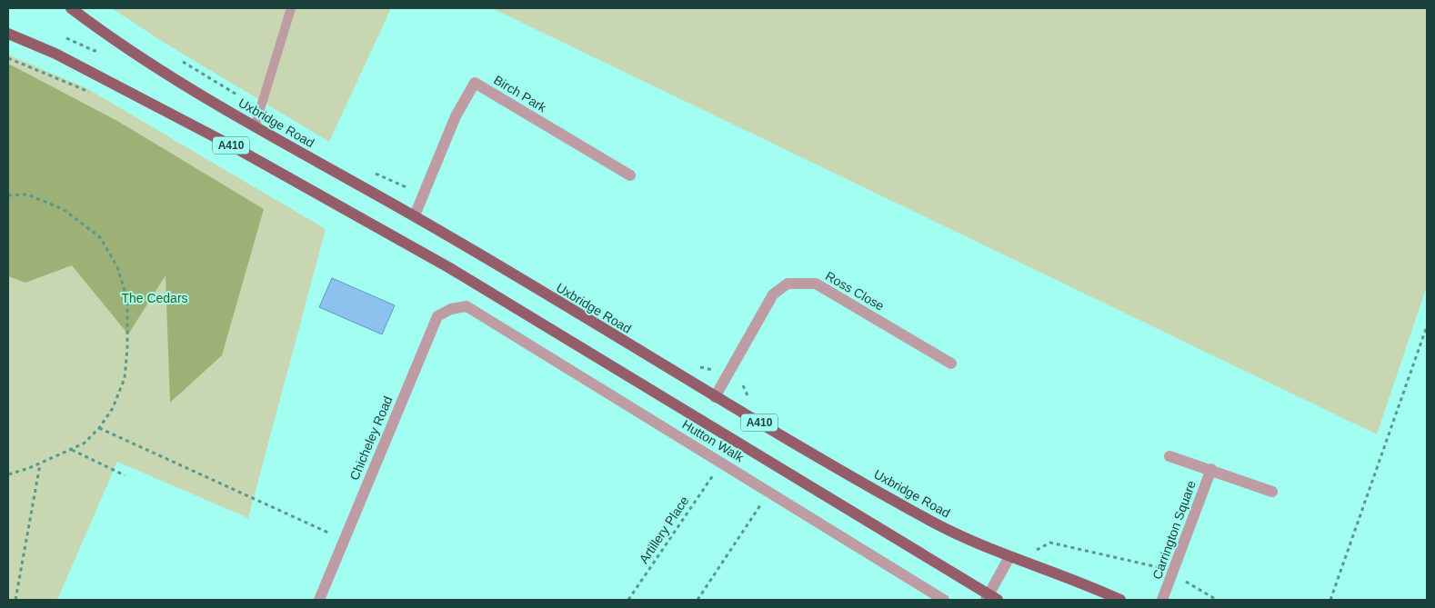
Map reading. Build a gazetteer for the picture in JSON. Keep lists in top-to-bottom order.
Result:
{
  "streets": {
    "main road": ["Uxbridge Road", "A410"],
    "street": [
      "Birch Park",
      "Ross Close",
      "Chicheley Road",
      "Hutton Walk",
      "Carrington Square"
    ],
    "path": ["Artillery Place"]
  },
  "crossings": [
    ["Birch Park", "Uxbridge Road"],
    ["Uxbridge Road", "Ross Close"],
    ["Chicheley Road", "Hutton Walk"]
  ],
  "parks": ["The Cedars"]
}
